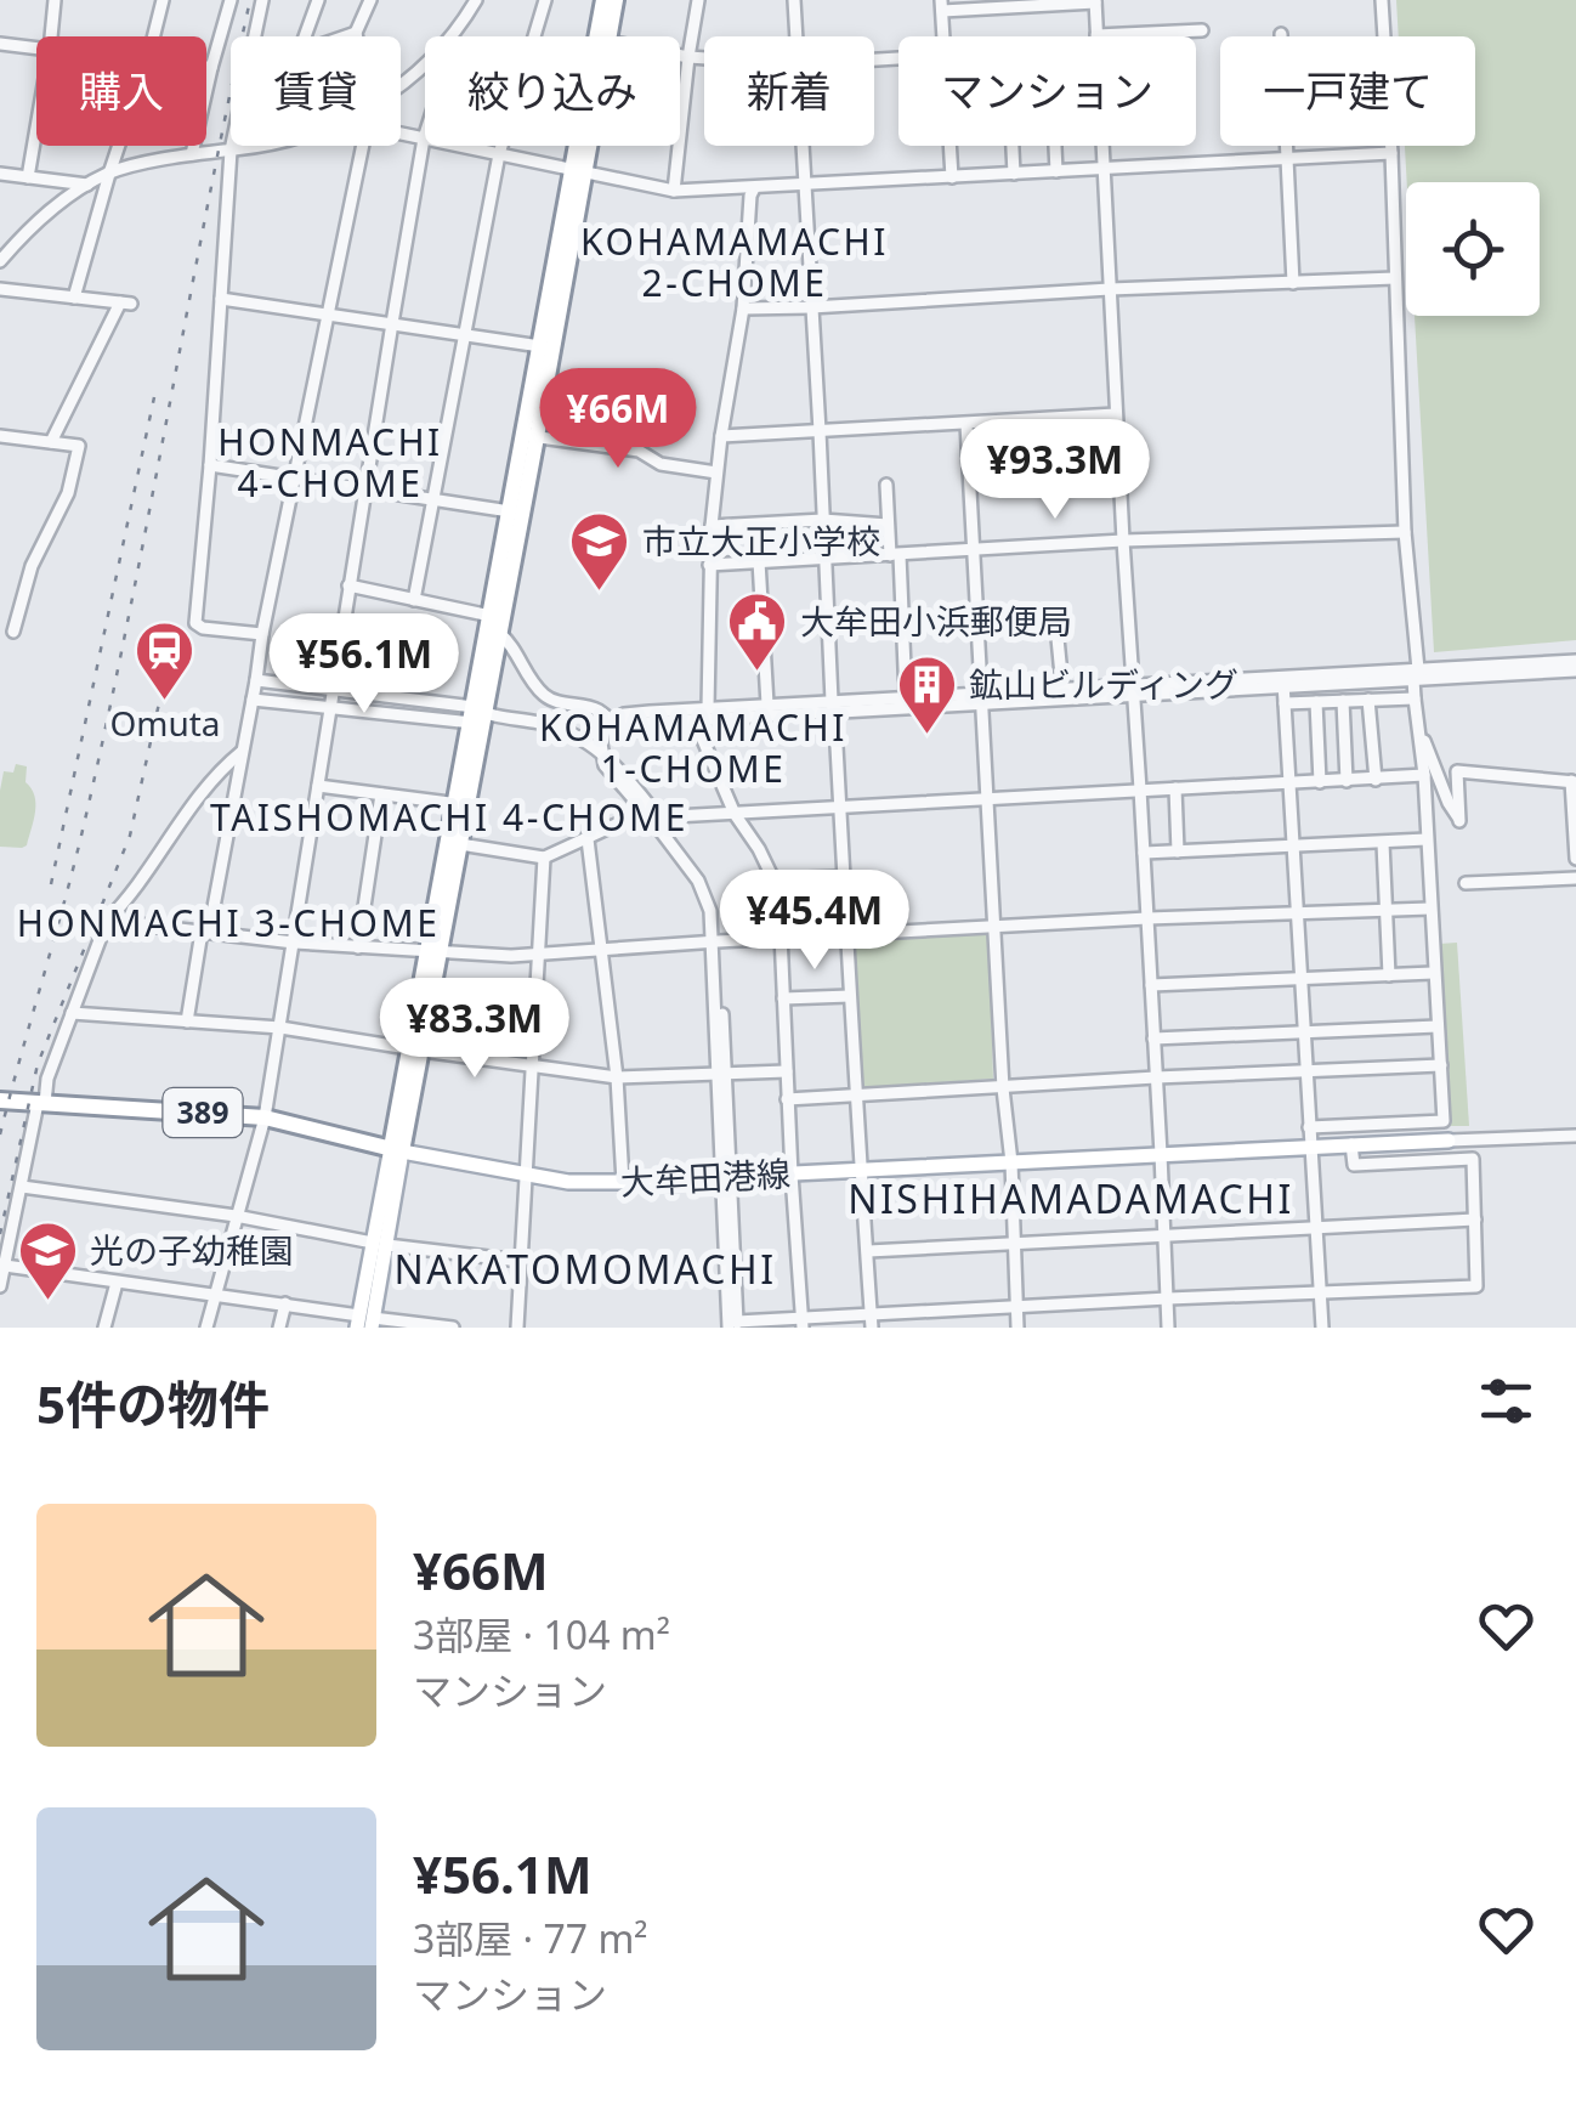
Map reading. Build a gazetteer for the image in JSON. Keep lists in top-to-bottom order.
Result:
{
  "streets": {
    "highway": ["389"],
    "main road": ["大牟田港線"]
  },
  "crossings": [
    ["389", "大牟田港線"]
  ],
  "districts": [
    "KOHAMAMACHI 2-CHOME",
    "HONMACHI 4-CHOME",
    "KOHAMAMACHI 1-CHOME",
    "TAISHOMACHI 4-CHOME",
    "HONMACHI 3-CHOME",
    "NISHIHAMADAMACHI",
    "NAKATOMOMACHI"
  ],
  "places": {
    "school or university": ["市立大正小学校", "光の子幼稚園"],
    "public building": ["大牟田小浜郵便局"],
    "station": ["Omuta"],
    "building": ["鉱山ビルディング"]
  },
  "page": {
    "chip": [
      "購入",
      "賃貸",
      "絞り込み",
      "新着",
      "マンション",
      "一戸建て"
    ],
    "price": [
      "¥66M",
      "¥93.3M",
      "¥56.1M",
      "¥45.4M",
      "¥83.3M"
    ],
    "heading": "5件の物件",
    "list": [
      {
        "name": "¥66M",
        "note": "3部屋 · 104 m² · マンション"
      },
      {
        "name": "¥56.1M",
        "note": "3部屋 · 77 m² · マンション"
      }
    ]
  }
}
